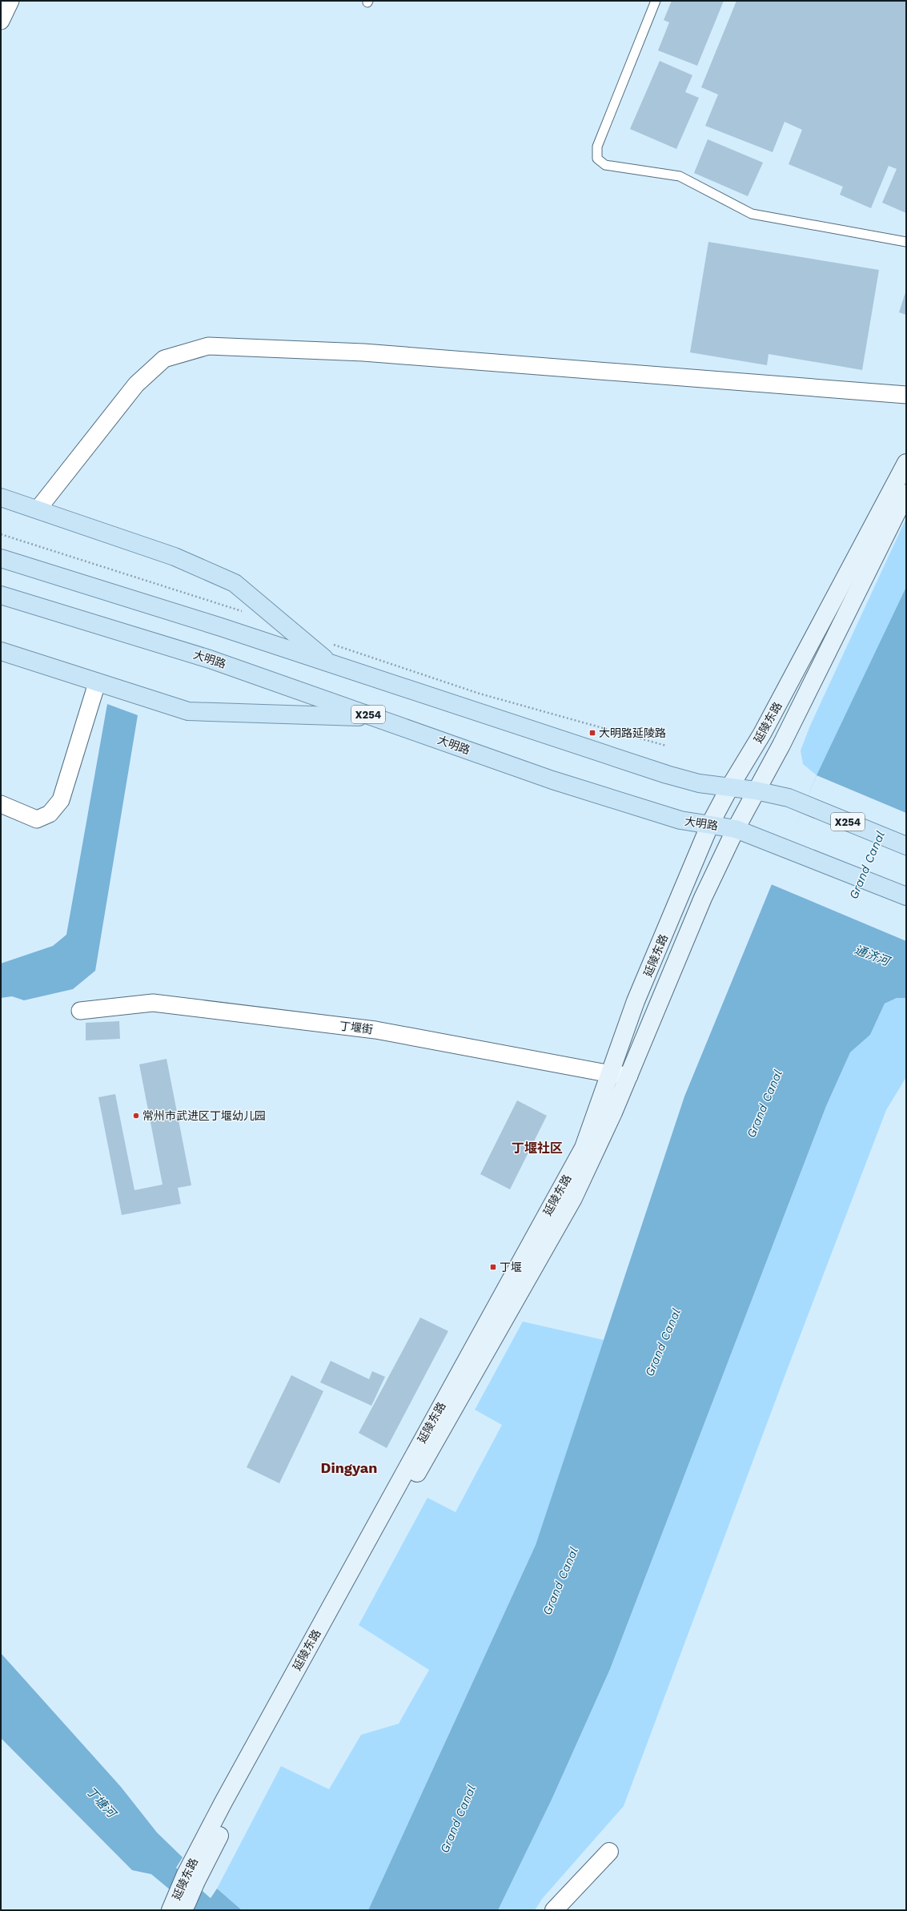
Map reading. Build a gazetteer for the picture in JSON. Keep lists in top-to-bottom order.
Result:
{
  "streets": {
    "main road": ["大明路", "X254", "延陵东路"],
    "street": ["丁堰街"]
  },
  "crossings": [
    ["大明路", "延陵东路"],
    ["X254", "延陵东路"],
    ["延陵东路", "丁堰街"]
  ],
  "districts": ["丁堰社区", "Dingyan"],
  "water": ["Grand Canal", "通济河", "丁塘河"],
  "places": {
    "transit": ["大明路延陵路", "丁堰"],
    "other": ["常州市武进区丁堰幼儿园"]
  }
}
